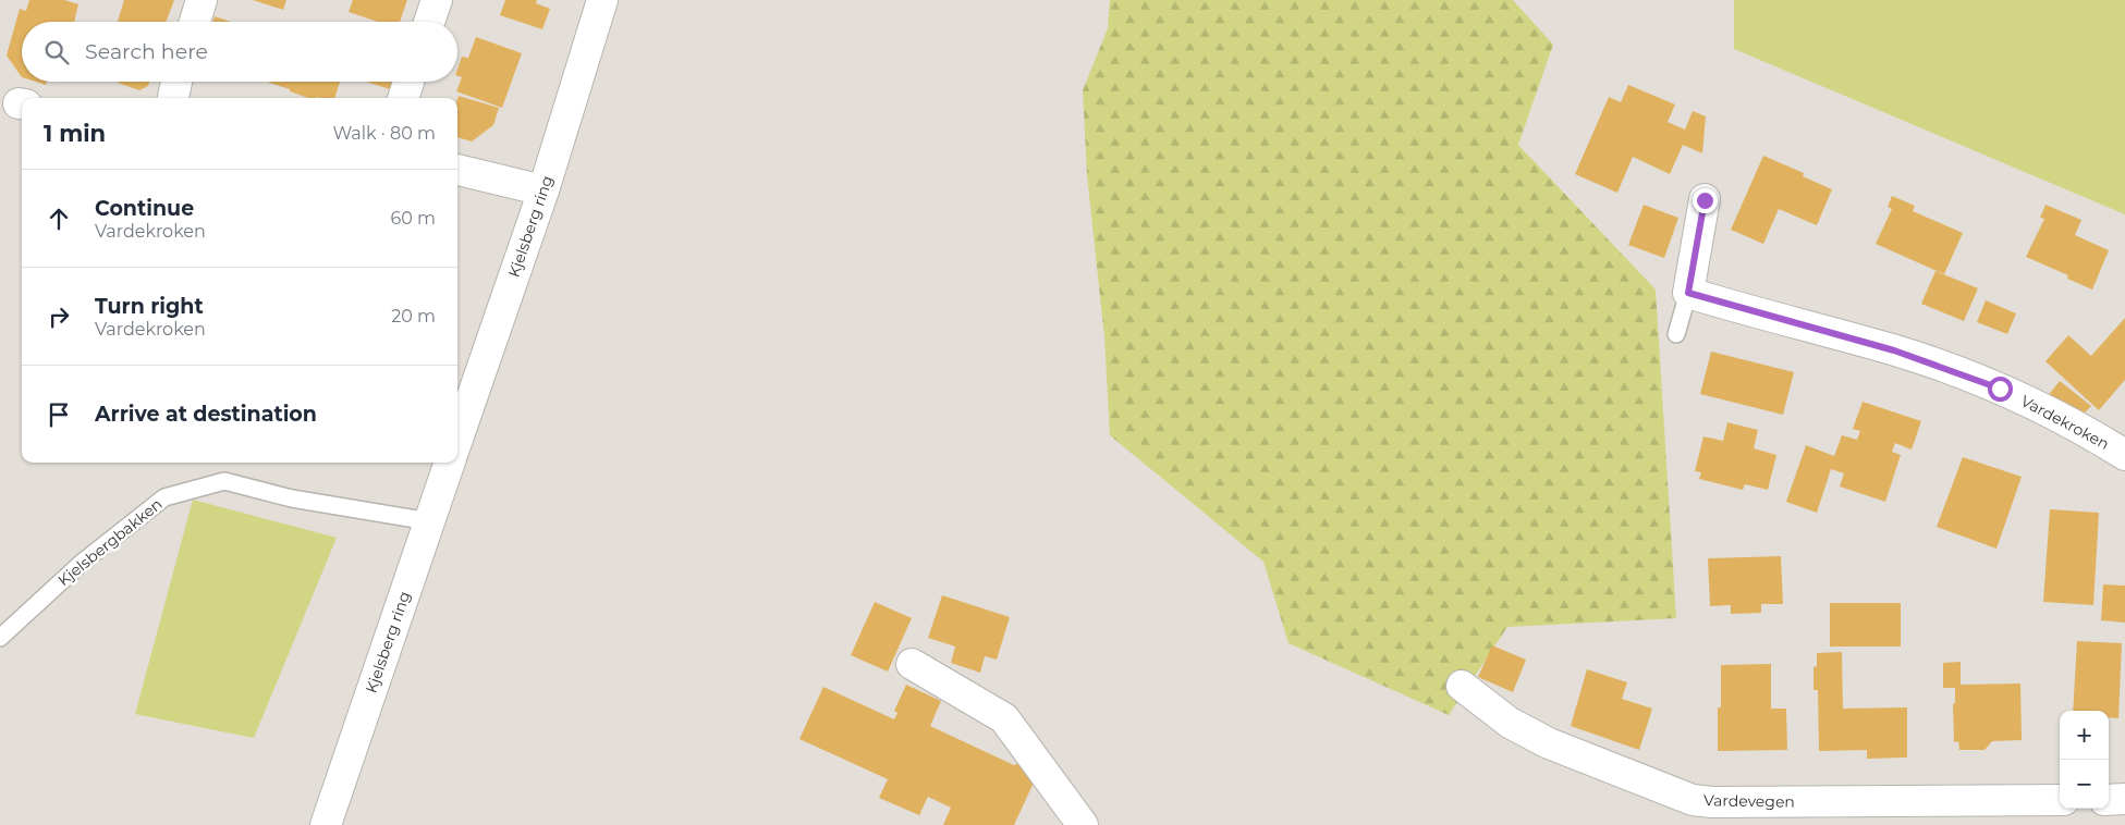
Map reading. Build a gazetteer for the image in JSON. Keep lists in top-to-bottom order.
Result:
{
  "streets": {
    "street": ["Kjelsberg ring", "Vardekroken", "Vardevegen"],
    "lane": ["Kjelsbergbakken"]
  },
  "crossings": [
    ["Kjelsberg ring", "Kjelsbergbakken"]
  ],
  "page": {
    "search": "Search here",
    "heading": ["1 min", "Walk · 80 m"],
    "list": [
      ["Continue", "Vardekroken", "60 m"],
      ["Turn right", "Vardekroken", "20 m"],
      "Arrive at destination"
    ],
    "map_buttons": ["+", "−"]
  }
}
